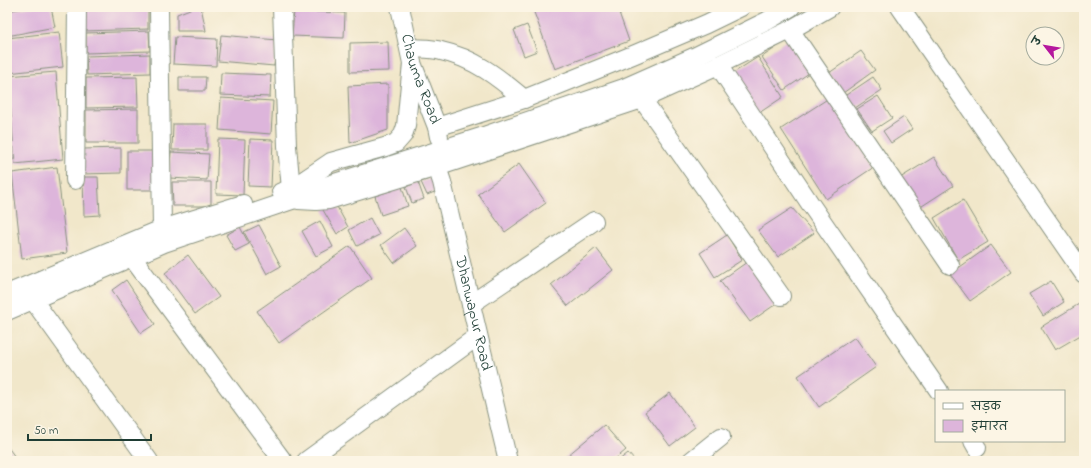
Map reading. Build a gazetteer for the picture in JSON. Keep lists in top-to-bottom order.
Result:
{
  "streets": {
    "street": ["Chauma Road", "Dhanwapur Road"]
  },
  "legend": ["सड़क", "इमारत"],
  "scale_bar": "50 m",
  "north": "top left"
}
